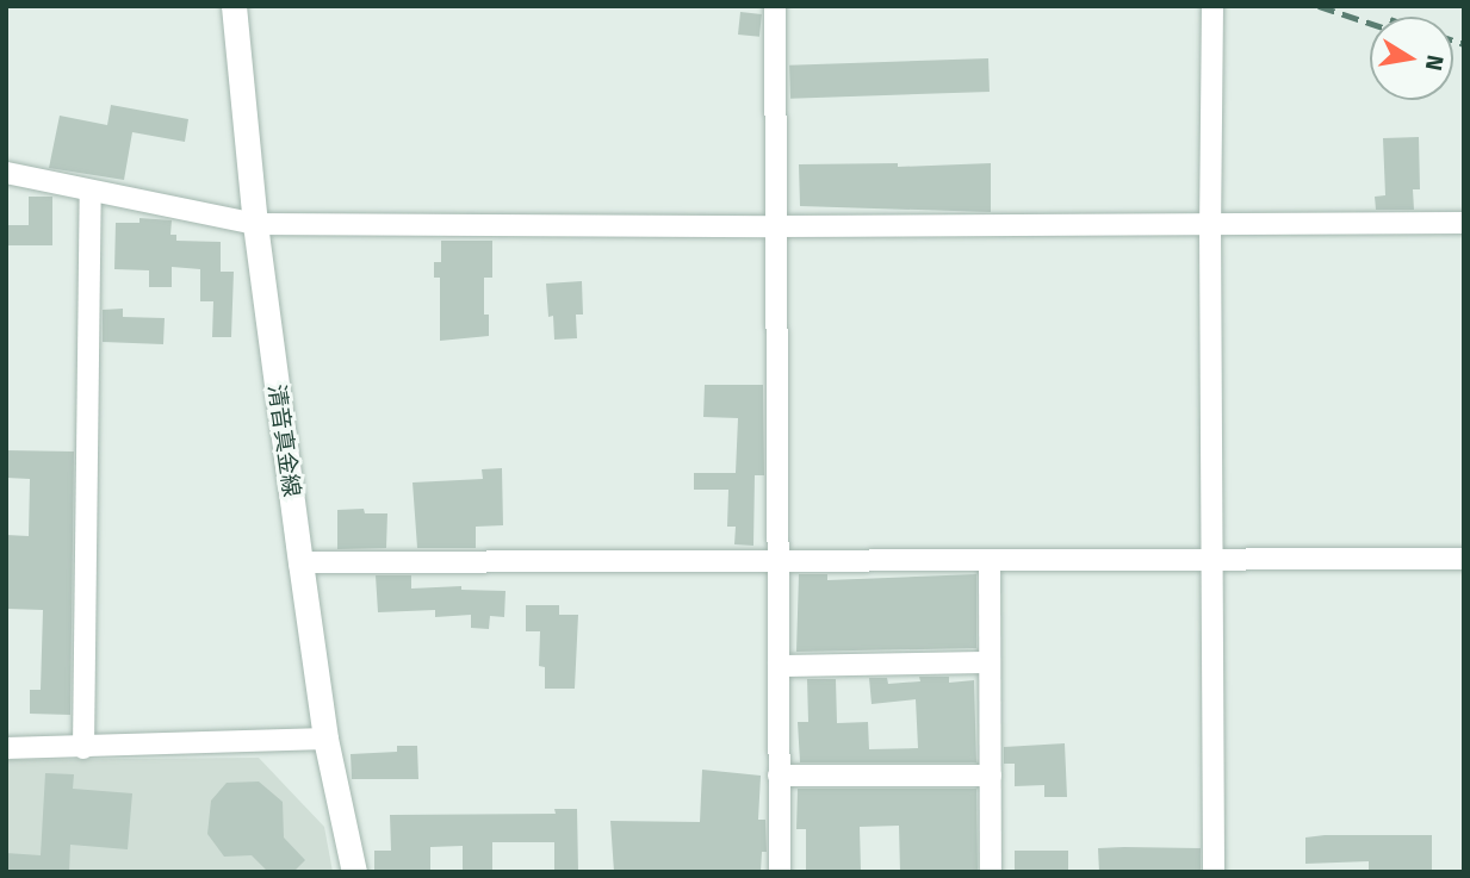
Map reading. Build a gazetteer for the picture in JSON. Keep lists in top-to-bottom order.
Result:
{
  "streets": {
    "main road": ["清音真金線"]
  },
  "north": "right"
}
